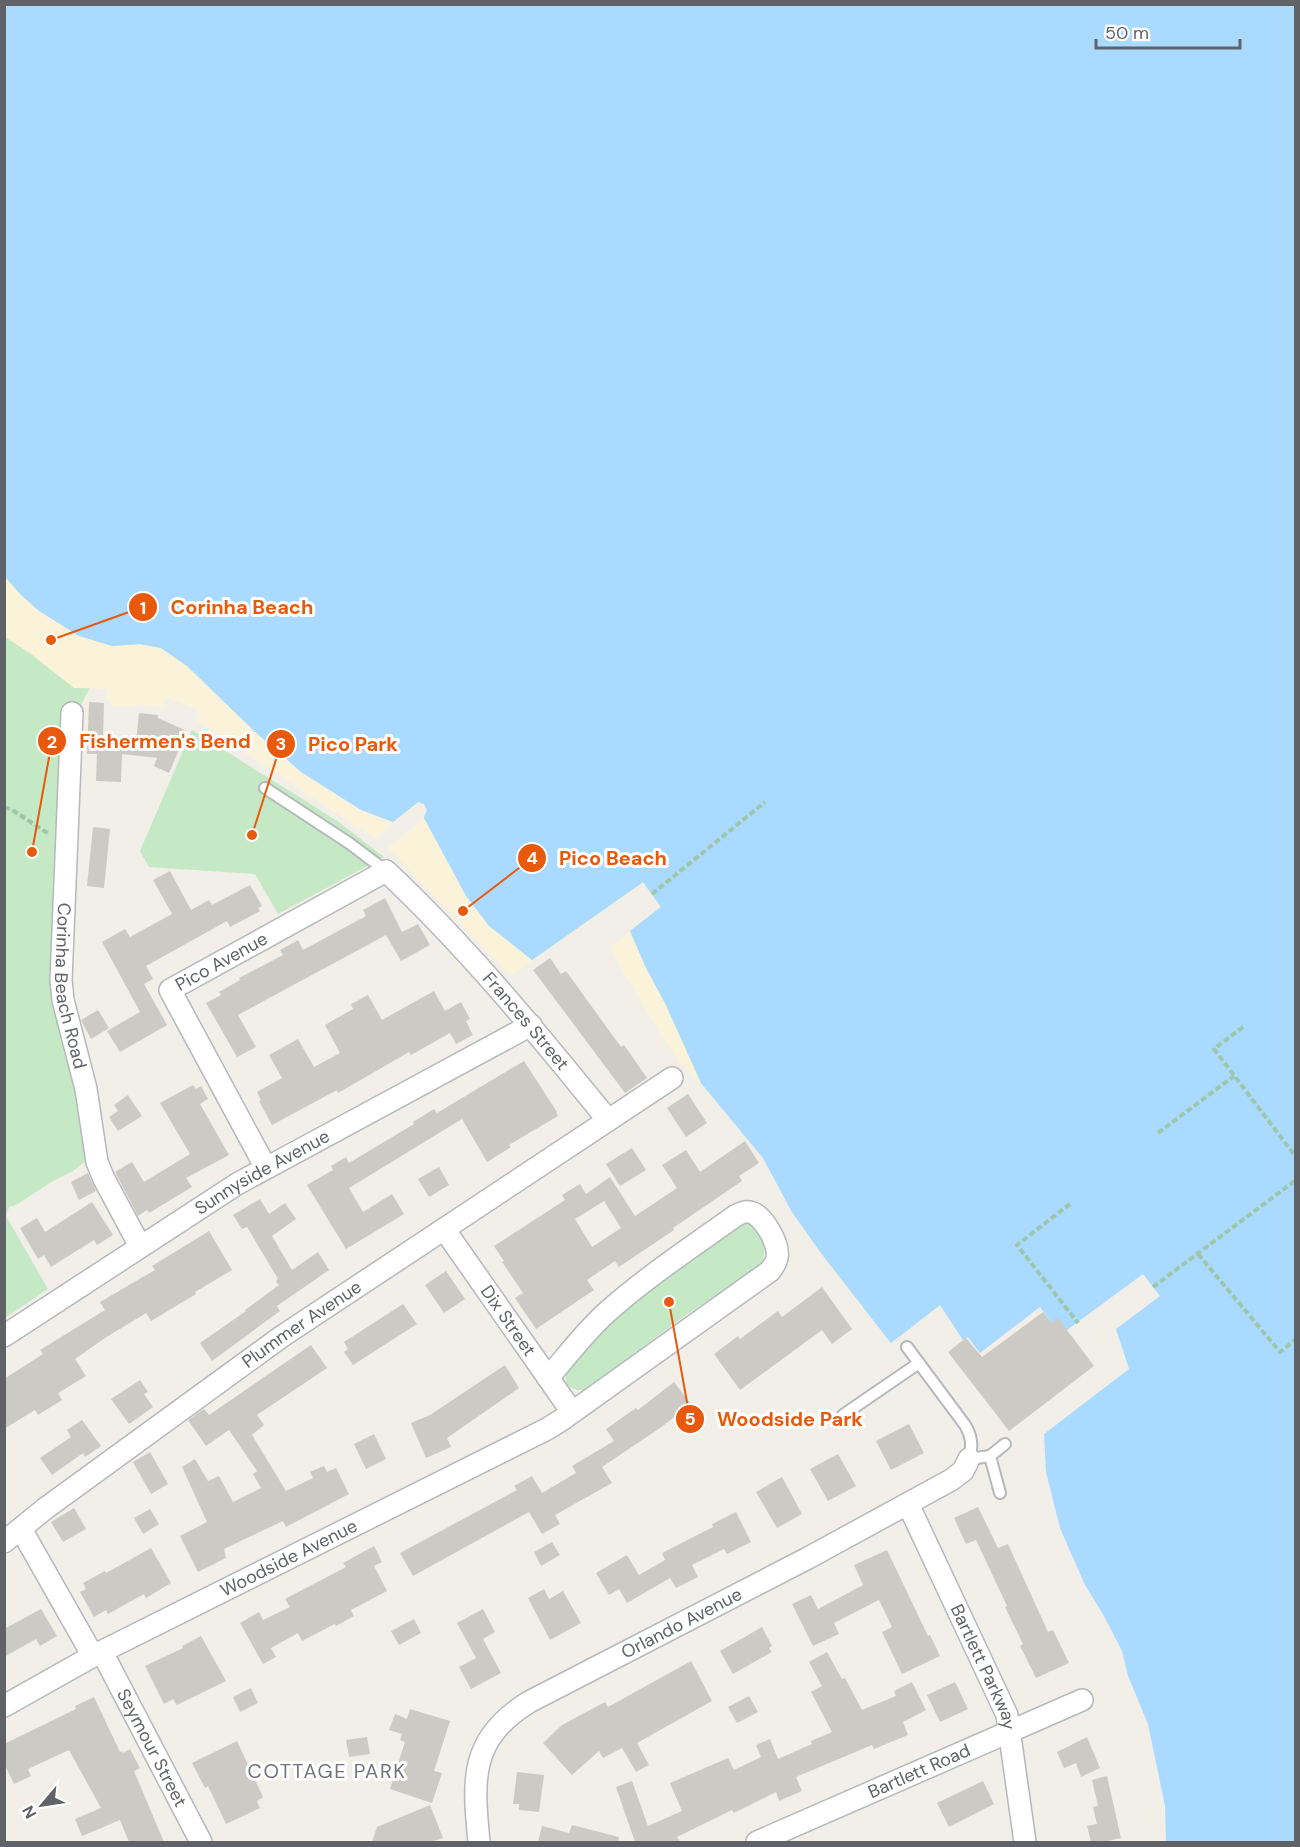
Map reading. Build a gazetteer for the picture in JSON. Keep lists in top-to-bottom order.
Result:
{
  "streets": {
    "street": [
      "Pico Avenue",
      "Corinha Beach Road",
      "Frances Street",
      "Sunnyside Avenue",
      "Dix Street",
      "Plummer Avenue",
      "Woodside Avenue",
      "Orlando Avenue",
      "Bartlett Parkway",
      "Seymour Street",
      "Bartlett Road"
    ]
  },
  "crossings": [
    ["Pico Avenue", "Frances Street"],
    ["Pico Avenue", "Sunnyside Avenue"],
    ["Corinha Beach Road", "Sunnyside Avenue"],
    ["Frances Street", "Sunnyside Avenue"],
    ["Frances Street", "Plummer Avenue"],
    ["Dix Street", "Plummer Avenue"],
    ["Dix Street", "Woodside Avenue"],
    ["Plummer Avenue", "Seymour Street"],
    ["Woodside Avenue", "Seymour Street"],
    ["Orlando Avenue", "Bartlett Parkway"],
    ["Bartlett Parkway", "Bartlett Road"]
  ],
  "districts": ["COTTAGE PARK"],
  "places": [
    "Corinha Beach",
    "Pico Park",
    "Fishermen's Bend",
    "Pico Beach",
    "Woodside Park"
  ],
  "scale_bar": "50 m",
  "north": "bottom left"
}
